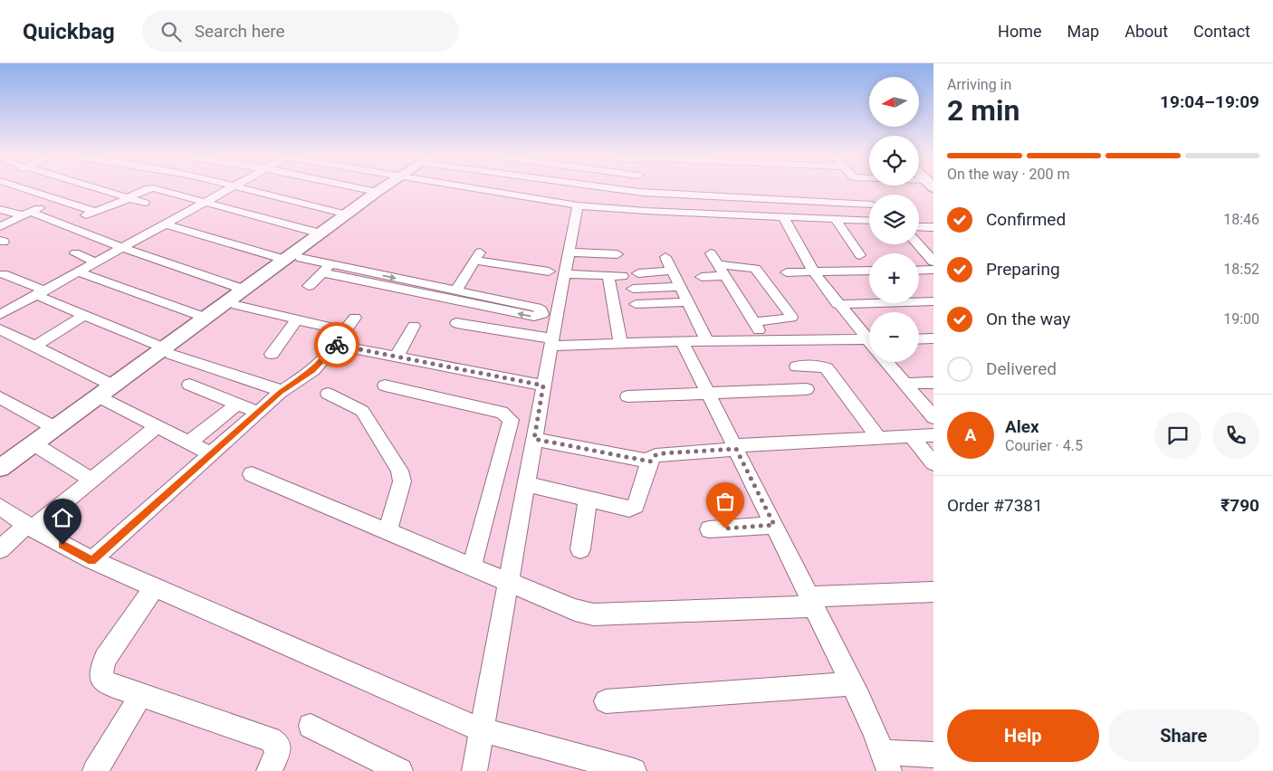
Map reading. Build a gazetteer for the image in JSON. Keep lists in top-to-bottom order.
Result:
{
  "north": "left",
  "page": {
    "header": "Quickbag",
    "search": "Search here",
    "nav": [
      "Home",
      "Map",
      "About",
      "Contact"
    ],
    "heading": ["2 min", "Arriving in", "19:04–19:09"],
    "panel": [
      "Alex",
      "Courier · 4.5",
      "Order #7381",
      "₹790"
    ],
    "map_buttons": ["+", "−"],
    "bar": "On the way · 200 m",
    "list": [
      ["Confirmed", "18:46"],
      ["Preparing", "18:52"],
      ["On the way", "19:00"],
      "Delivered"
    ],
    "round": "A",
    "buttons": ["Help", "Share"]
  }
}
